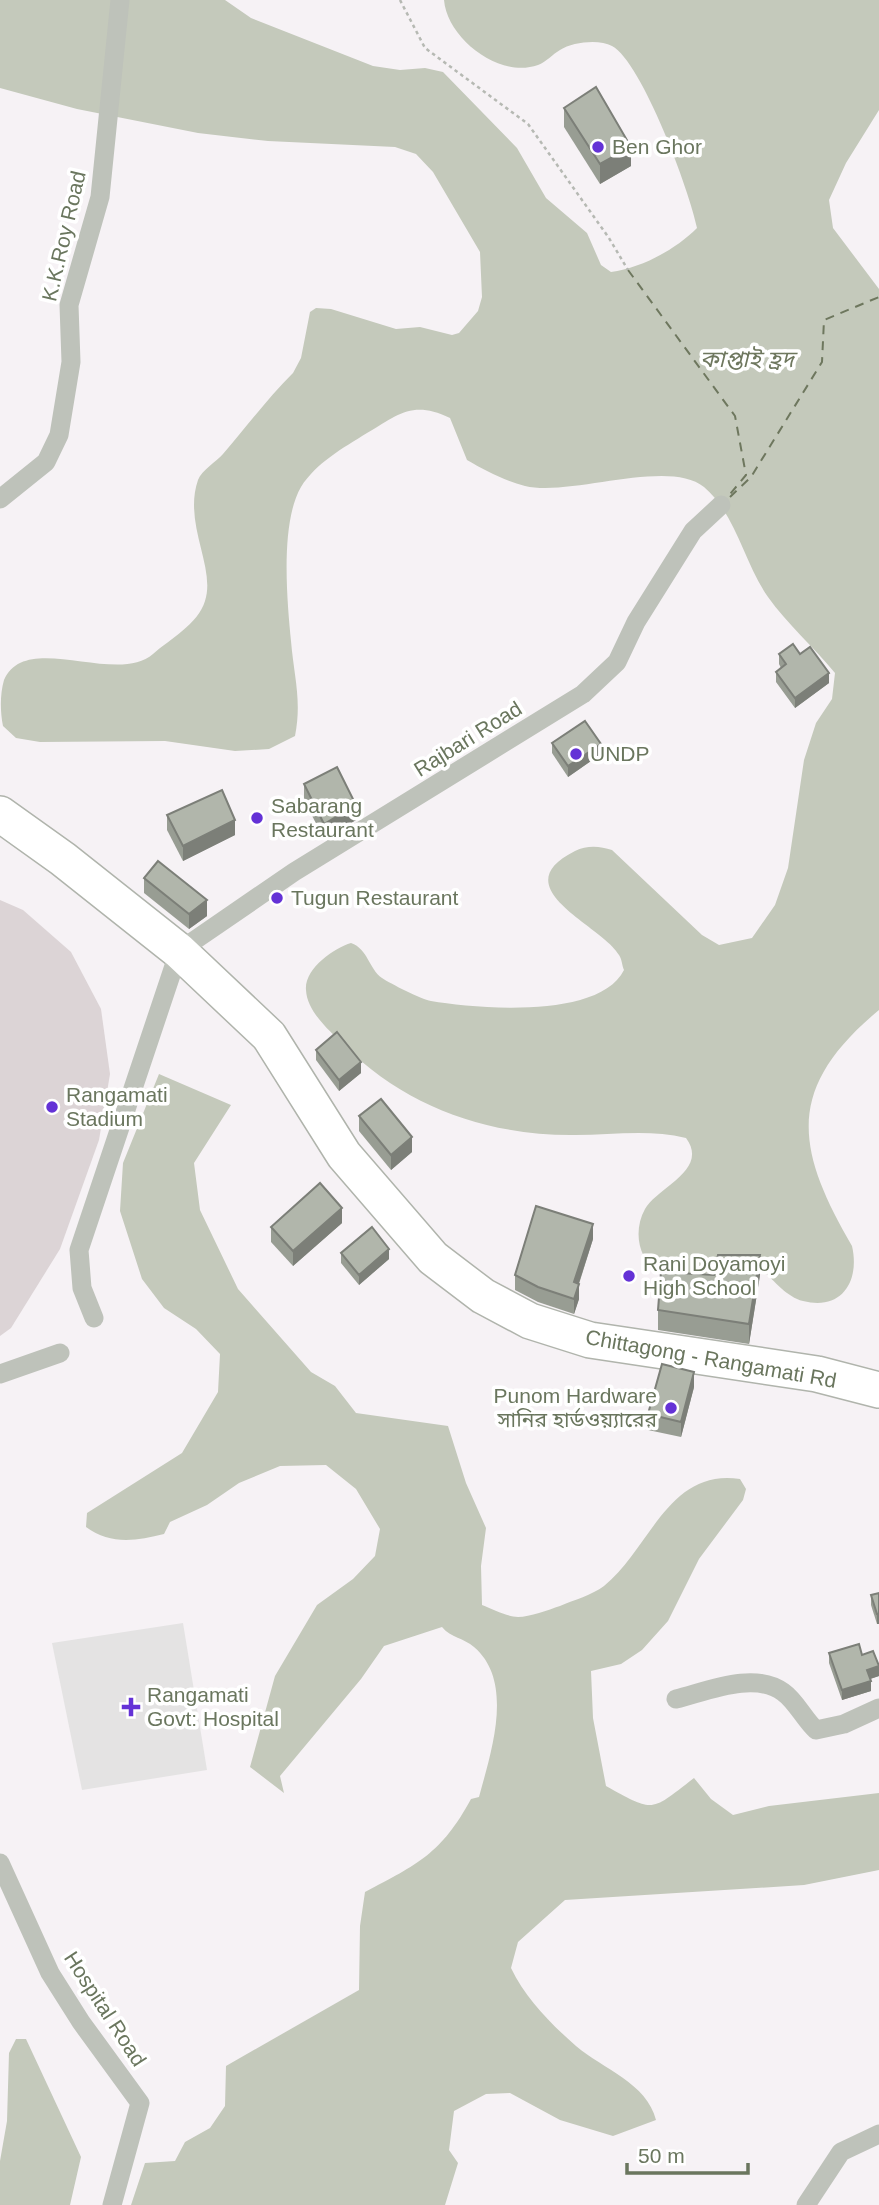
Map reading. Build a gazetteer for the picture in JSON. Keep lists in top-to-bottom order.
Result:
{
  "streets": {
    "highway": ["Chittagong - Rangamati Rd"],
    "street": ["K.K.Roy Road", "Rajbari Road", "Hospital Road"]
  },
  "crossings": [
    ["Rajbari Road", "Chittagong - Rangamati Rd"]
  ],
  "water": ["কাপ্তাই হ্রদ"],
  "places": {
    "other": [
      "Ben Ghor",
      "UNDP",
      "Sabarang Restaurant",
      "Tugun Restaurant",
      "Rangamati Stadium",
      "Rani Doyamoyi High School",
      "Punom Hardware সানির হার্ডওয়্যারের"
    ],
    "health": ["Rangamati Govt: Hospital"]
  },
  "scale_bar": "50 m"
}
